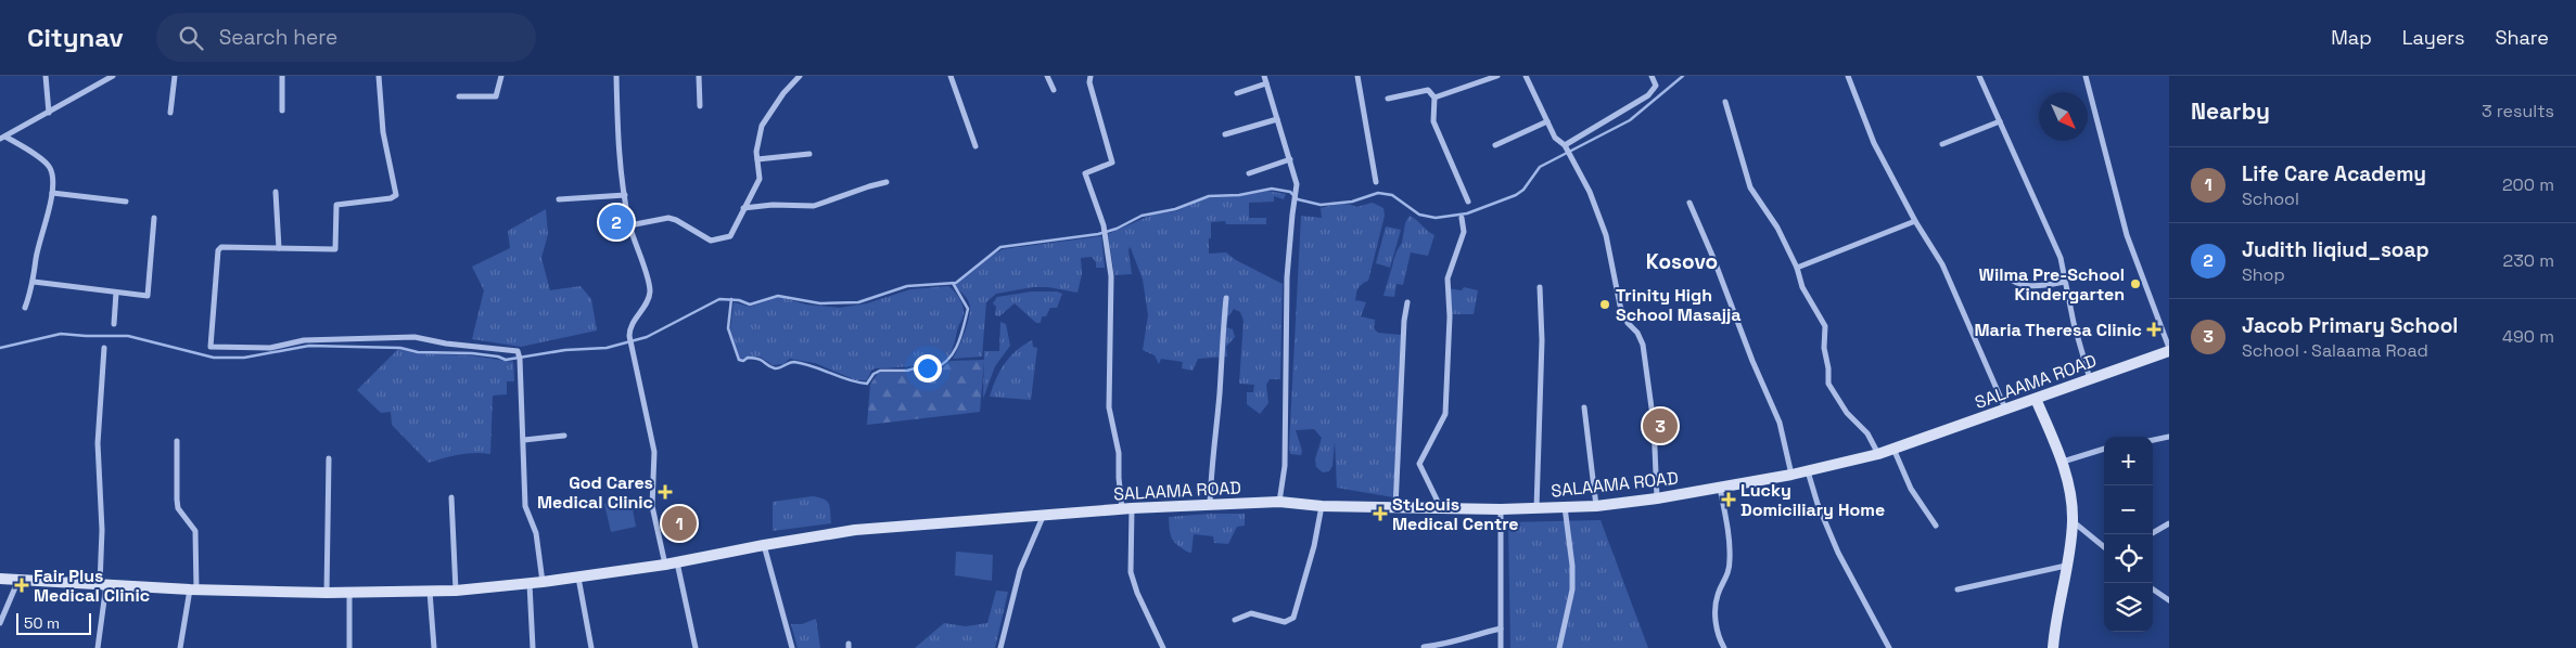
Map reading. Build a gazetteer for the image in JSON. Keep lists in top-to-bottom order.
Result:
{
  "streets": {
    "main road": ["SALAAMA ROAD"]
  },
  "districts": ["Kosovo"],
  "places": {
    "other": ["Wilma Pre-School Kindergarten", "Trinity High School Masajja"],
    "health": [
      "Maria Theresa Clinic",
      "God Cares Medical Clinic",
      "Lucky Domiciliary Home",
      "St Louis Medical Centre",
      "Fair Plus Medical Clinic"
    ]
  },
  "scale_bar": "50 m",
  "north": "bottom right",
  "page": {
    "header": "Citynav",
    "search": "Search here",
    "nav": ["Map", "Layers", "Share"],
    "heading": ["Nearby", "3 results"],
    "list": [
      {
        "mark": "1",
        "name": "Life Care Academy",
        "note": "School",
        "value": "200 m"
      },
      {
        "mark": "2",
        "name": "Judith liqiud_soap",
        "note": "Shop",
        "value": "230 m"
      },
      {
        "mark": "3",
        "name": "Jacob Primary School",
        "note": "School · Salaama Road",
        "value": "490 m"
      }
    ],
    "pins": ["2", "3", "1"],
    "map_buttons": ["+", "−"],
    "scale": "50 m"
  }
}
